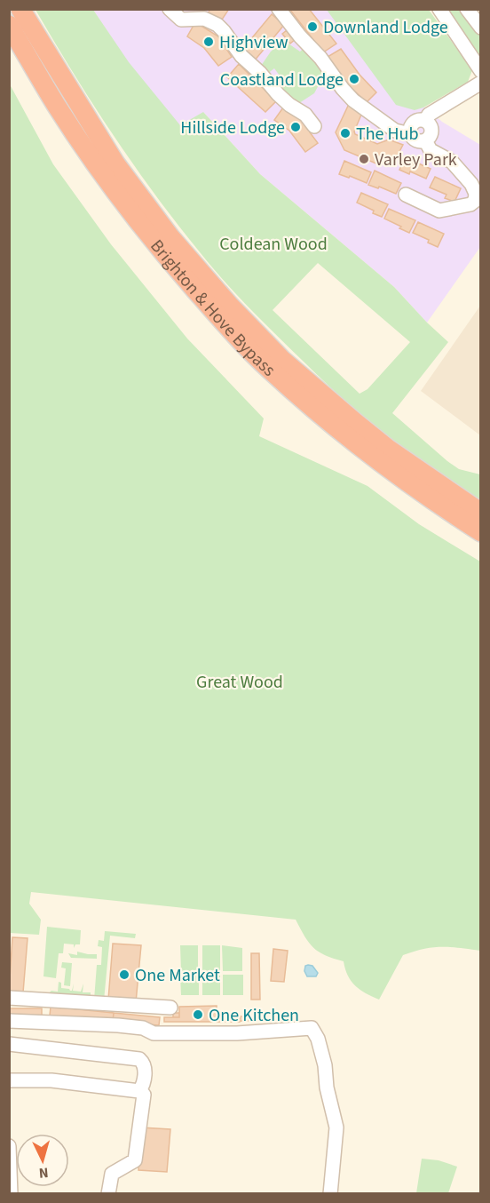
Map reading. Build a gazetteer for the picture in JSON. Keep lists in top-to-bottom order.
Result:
{
  "streets": {
    "highway": ["Brighton & Hove Bypass"]
  },
  "parks": ["Coldean Wood", "Great Wood"],
  "places": [
    "Downland Lodge",
    "Highview",
    "Coastland Lodge",
    "Hillside Lodge",
    "The Hub",
    "Varley Park",
    "One Market",
    "One Kitchen"
  ],
  "north": "bottom"
}
